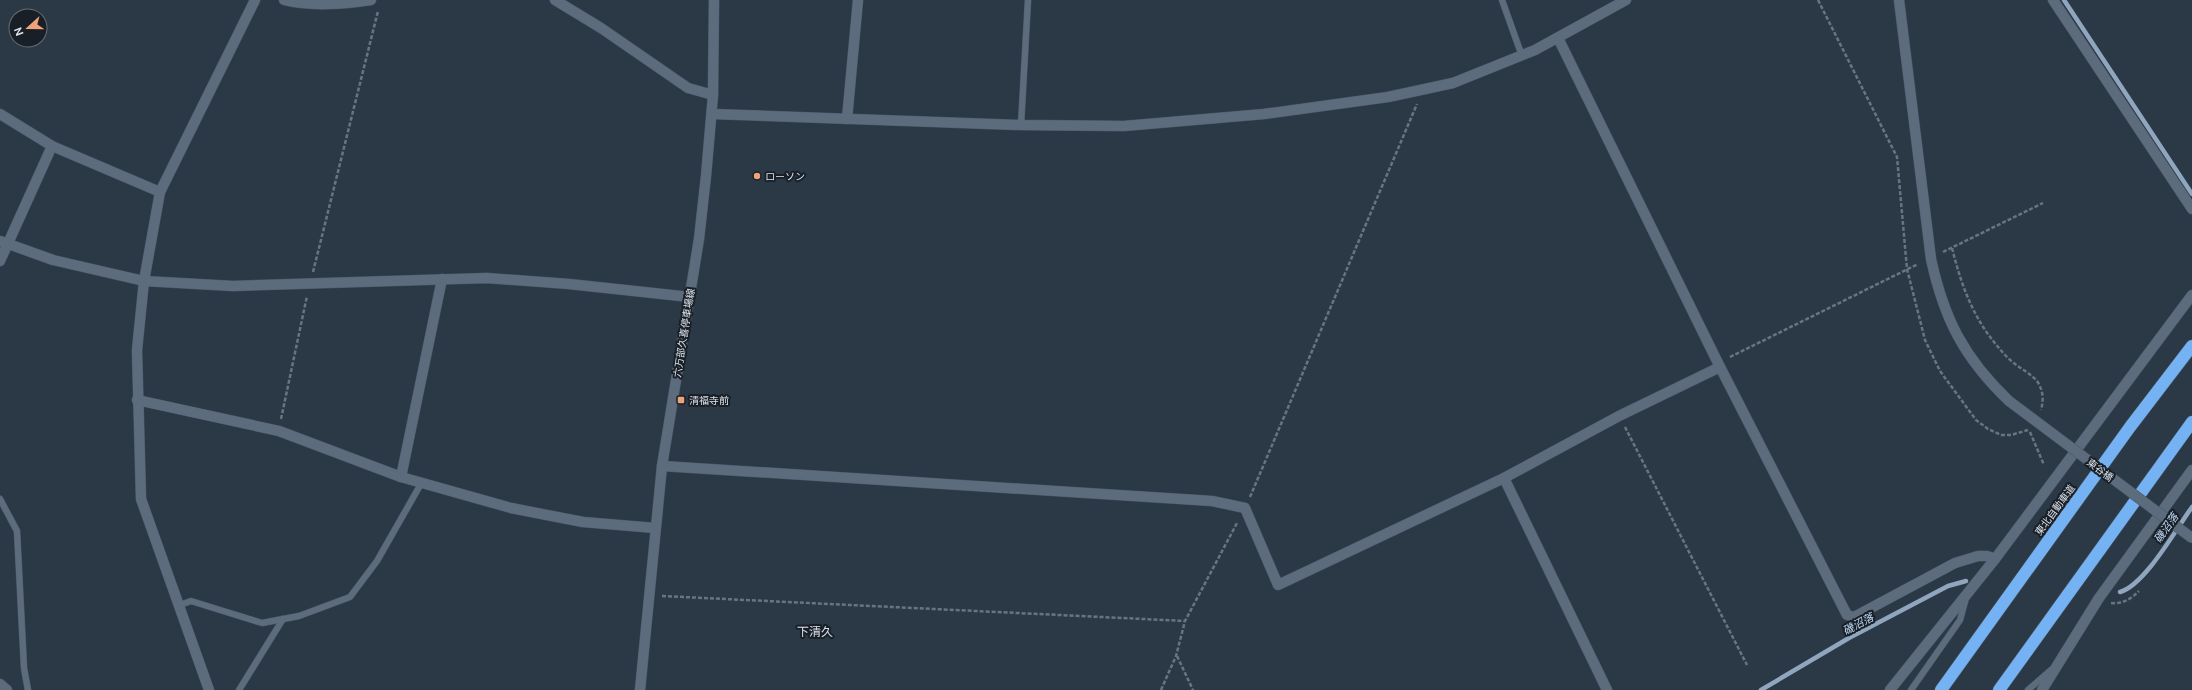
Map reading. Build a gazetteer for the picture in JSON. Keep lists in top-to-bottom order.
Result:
{
  "streets": {
    "highway": ["東北自動車道"],
    "street": ["六万部久喜停車場線", "東谷橋"]
  },
  "districts": ["下清久"],
  "water": ["磯沼落"],
  "places": {
    "other": ["ローソン"],
    "transit": ["清福寺前"]
  },
  "north": "left"
}
